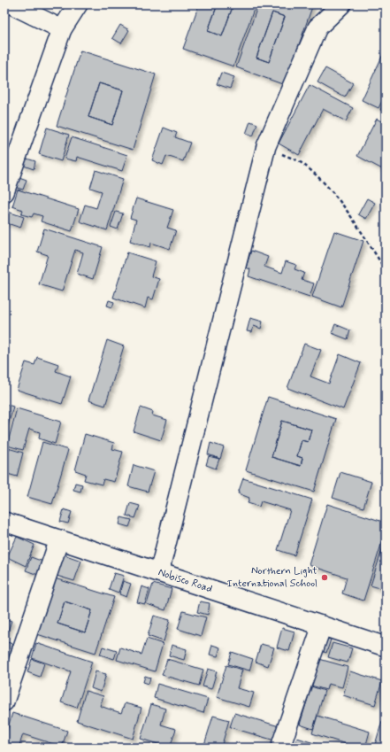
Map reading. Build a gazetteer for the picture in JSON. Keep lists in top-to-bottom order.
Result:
{
  "streets": {
    "street": ["Nobisco Road"]
  },
  "places": ["Northern Light International School"]
}
